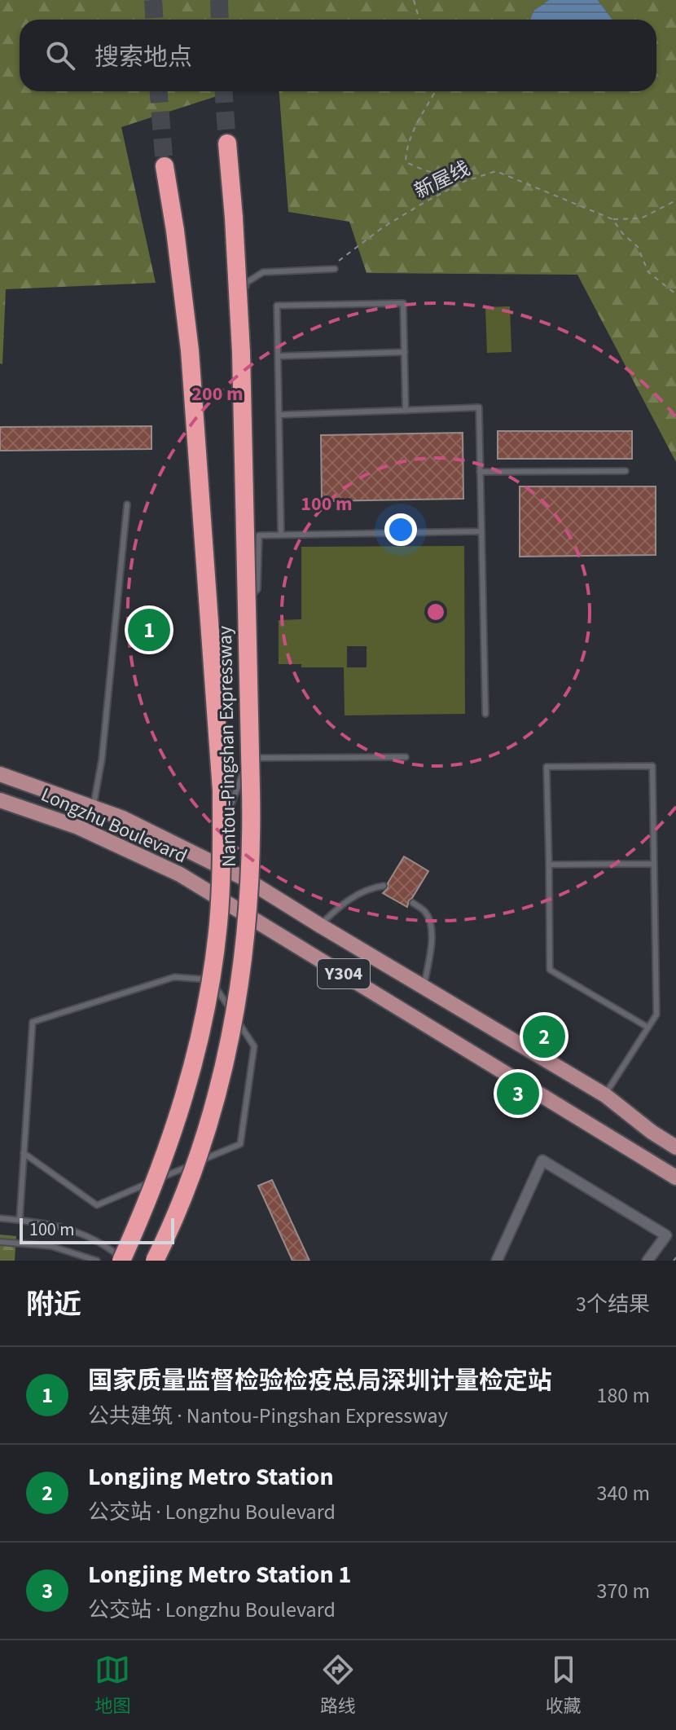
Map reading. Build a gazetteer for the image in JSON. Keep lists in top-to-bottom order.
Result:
{
  "streets": {
    "highway": ["Nantou-Pingshan Expressway"],
    "main road": ["Longzhu Boulevard", "Y304"],
    "path": ["新屋线"]
  },
  "scale_bar": "100 m",
  "page": {
    "search": "搜索地点",
    "pins": ["1", "2", "3"],
    "scale": "100 m",
    "heading": ["附近", "3个结果"],
    "list": [
      {
        "mark": "1",
        "name": "国家质量监督检验检疫总局深圳计量检定站",
        "note": "公共建筑 · Nantou-Pingshan Expressway",
        "value": "180 m"
      },
      {
        "mark": "2",
        "name": "Longjing Metro Station",
        "note": "公交站 · Longzhu Boulevard",
        "value": "340 m"
      },
      {
        "mark": "3",
        "name": "Longjing Metro Station 1",
        "note": "公交站 · Longzhu Boulevard",
        "value": "370 m"
      }
    ],
    "nav": ["地图", "路线", "收藏"]
  },
  "rings": ["200 m", "100 m"]
}
